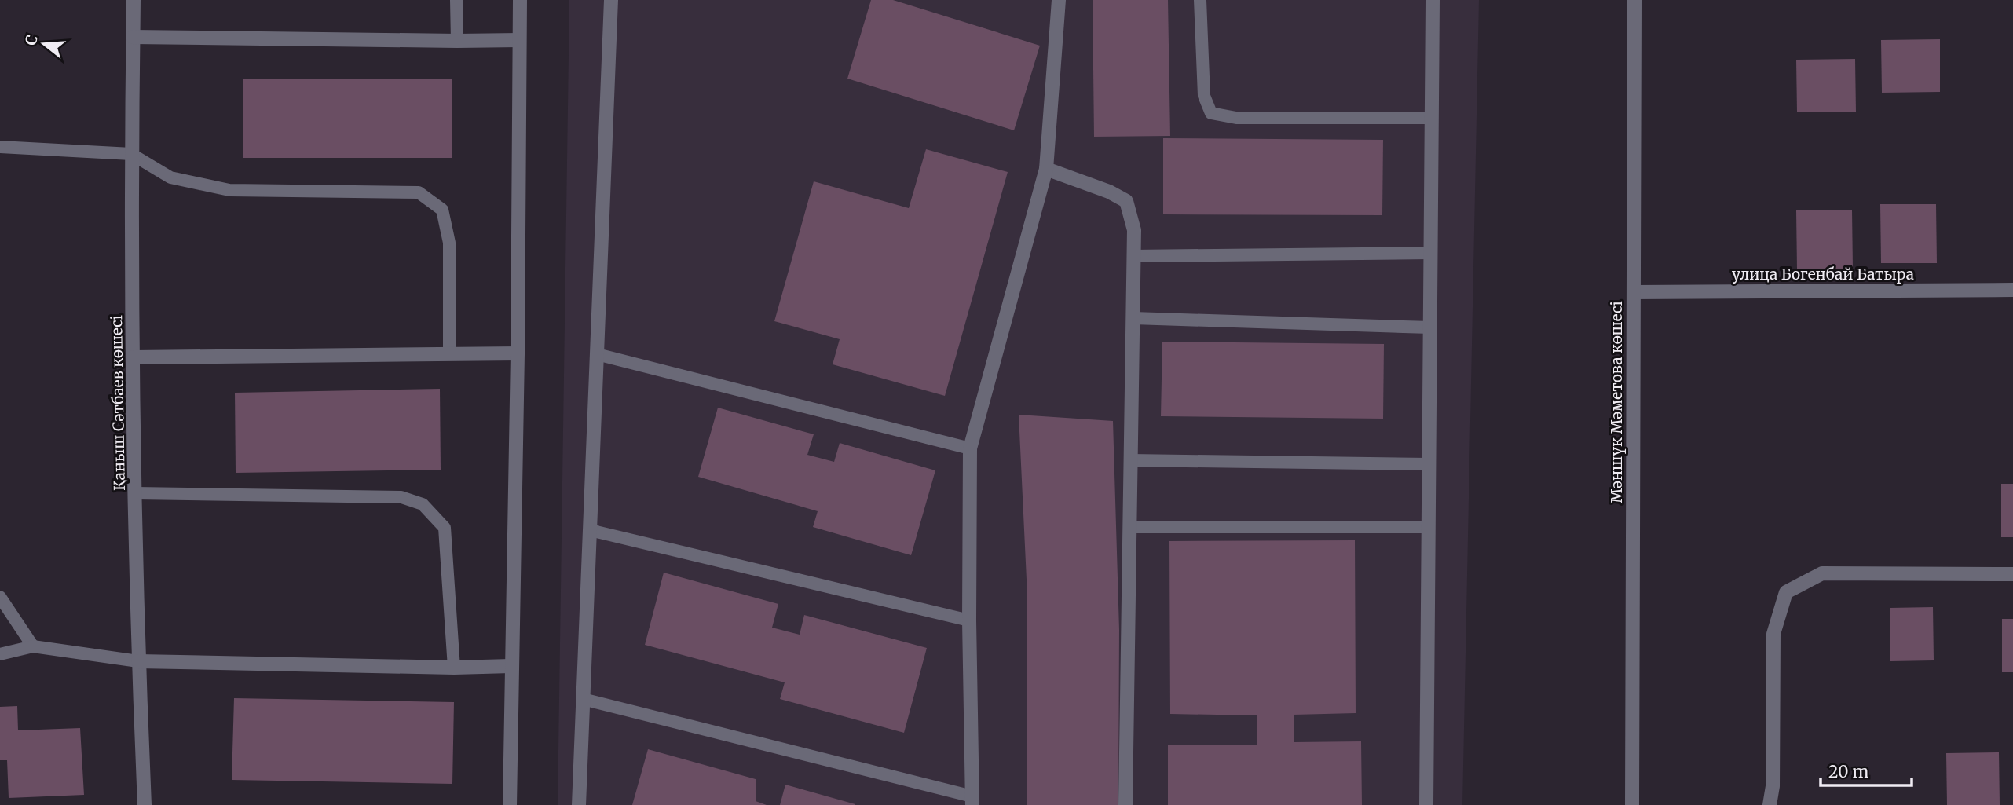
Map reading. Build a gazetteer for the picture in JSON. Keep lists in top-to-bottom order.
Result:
{
  "streets": {
    "street": ["улица Богенбай Батыра", "Мәншүк Мәметова көшесі", "Қаныш Сәтбаев көшесі"]
  },
  "crossings": [
    ["улица Богенбай Батыра", "Мәншүк Мәметова көшесі"]
  ],
  "scale_bar": "20 m",
  "north": "left"
}
